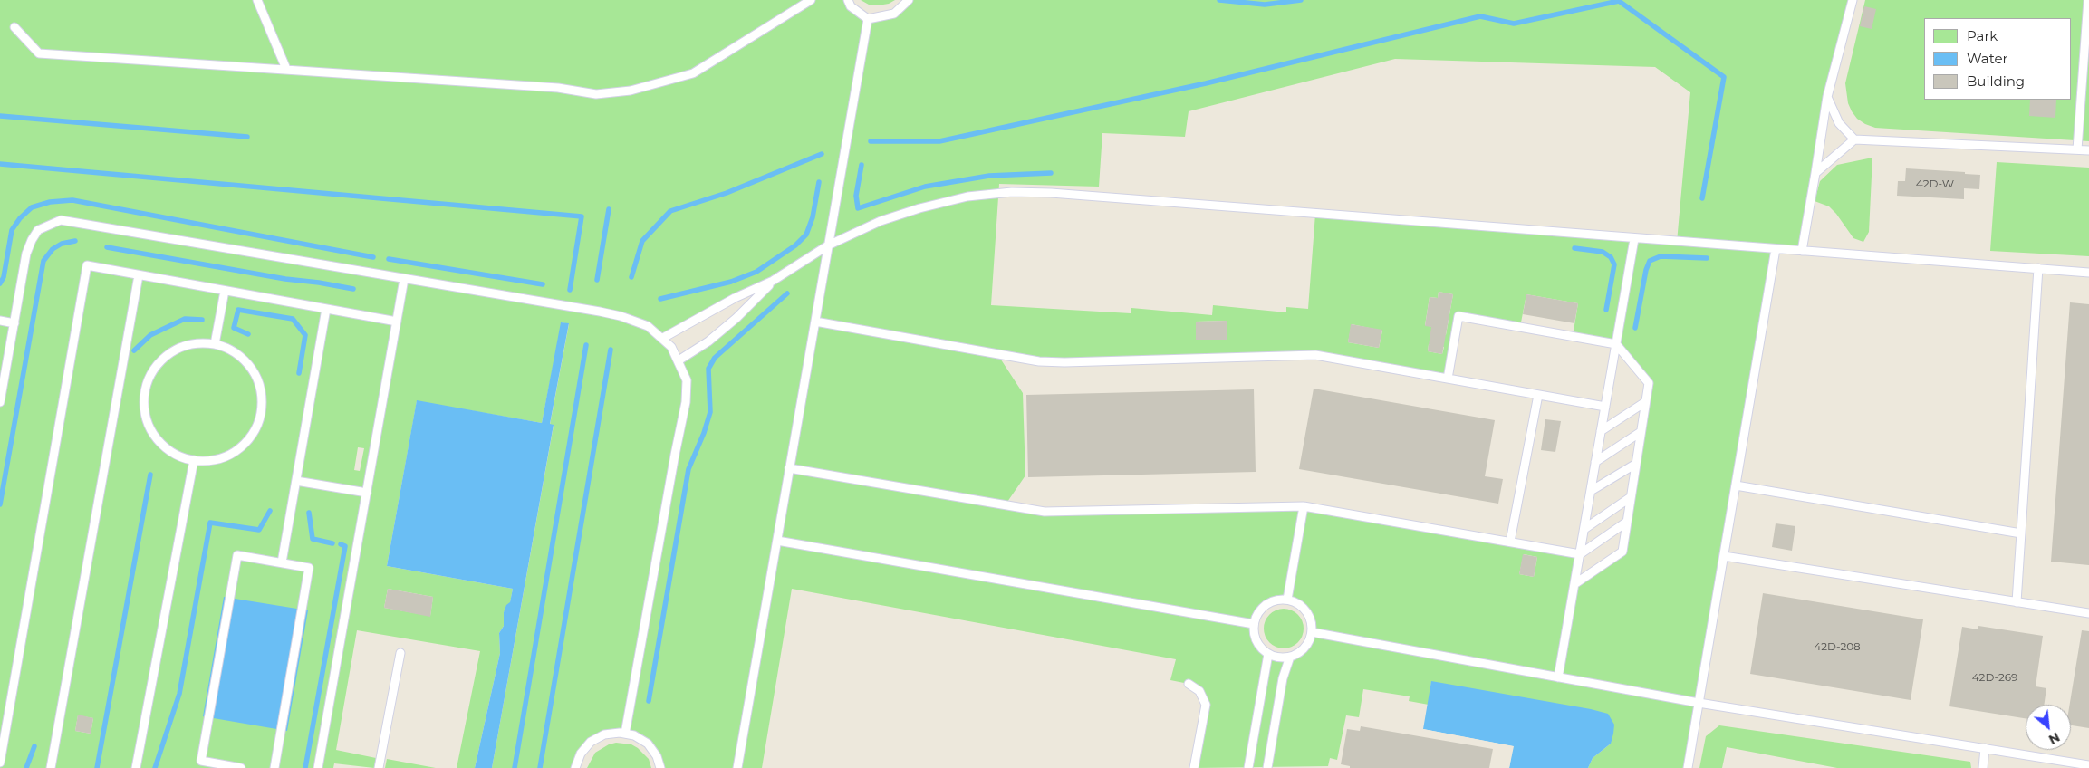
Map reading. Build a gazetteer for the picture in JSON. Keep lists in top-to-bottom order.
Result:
{
  "house_numbers": ["42D-W", "42D-208", "42D-269"],
  "legend": ["Park", "Water", "Building"],
  "north": "bottom right"
}
